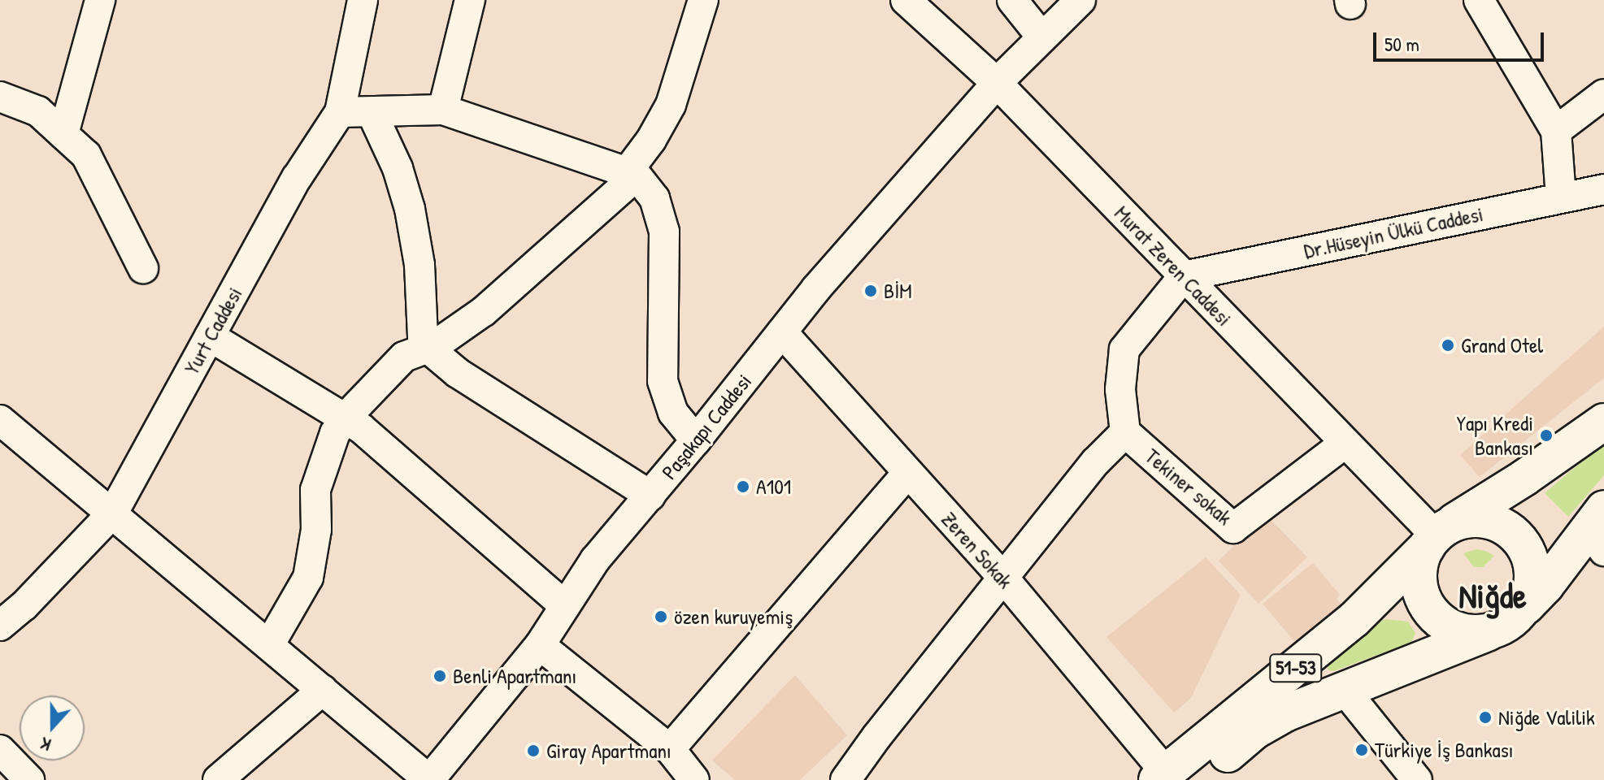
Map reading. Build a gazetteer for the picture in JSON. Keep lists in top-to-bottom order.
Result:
{
  "streets": {
    "main road": ["51-53"],
    "street": [
      "Dr.Hüseyin Ülkü Caddesi",
      "Murat Zeren Caddesi",
      "Yurt Caddesi",
      "Paşakapı Caddesi",
      "Tekiner sokak",
      "Zeren Sokak"
    ]
  },
  "crossings": [
    ["Dr.Hüseyin Ülkü Caddesi", "Murat Zeren Caddesi"],
    ["Murat Zeren Caddesi", "Paşakapı Caddesi"],
    ["Murat Zeren Caddesi", "Tekiner sokak"],
    ["Murat Zeren Caddesi", "51-53"],
    ["Paşakapı Caddesi", "Zeren Sokak"],
    ["Zeren Sokak", "51-53"]
  ],
  "districts": ["Niğde"],
  "places": [
    "BİM",
    "Grand Otel",
    "Yapı Kredi Bankası",
    "A101",
    "özen kuruyemiş",
    "Benli Apartmanı",
    "Niğde Valilik",
    "Türkiye İş Bankası",
    "Giray Apartmanı"
  ],
  "scale_bar": "50 m",
  "north": "bottom"
}
